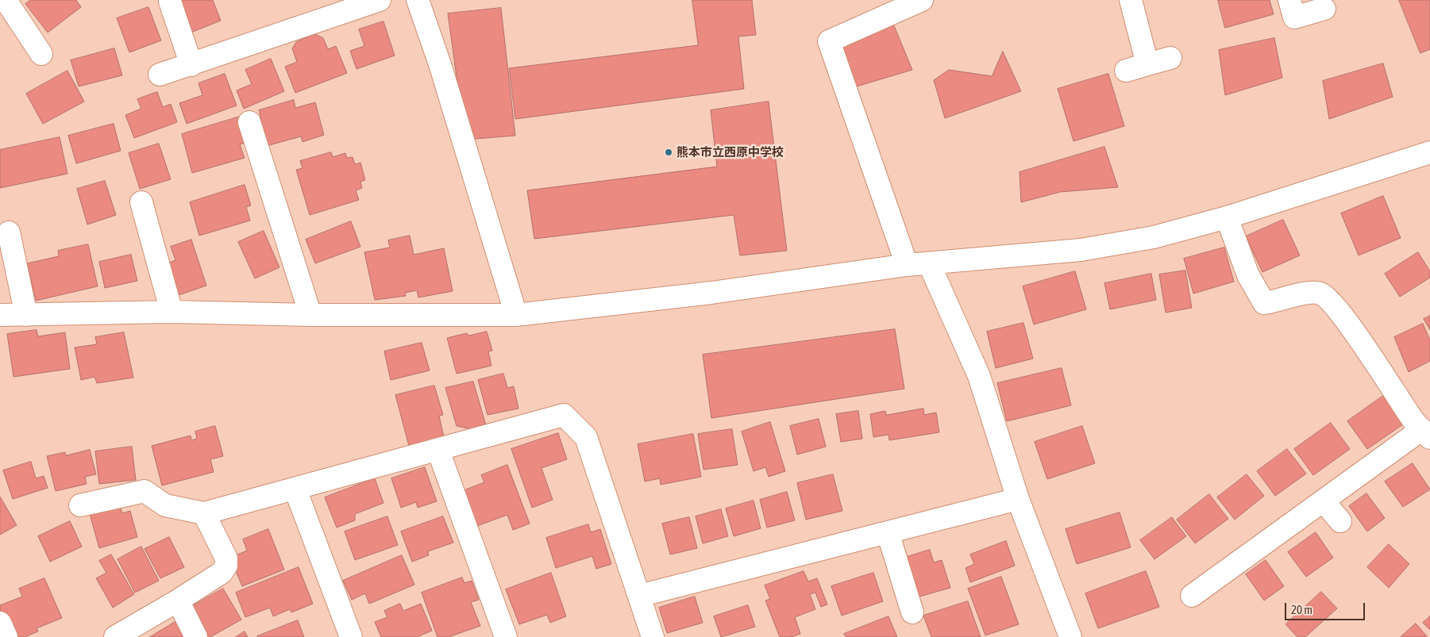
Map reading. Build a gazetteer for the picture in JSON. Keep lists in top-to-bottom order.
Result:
{
  "places": ["熊本市立西原中学校"],
  "scale_bar": "20 m"
}
